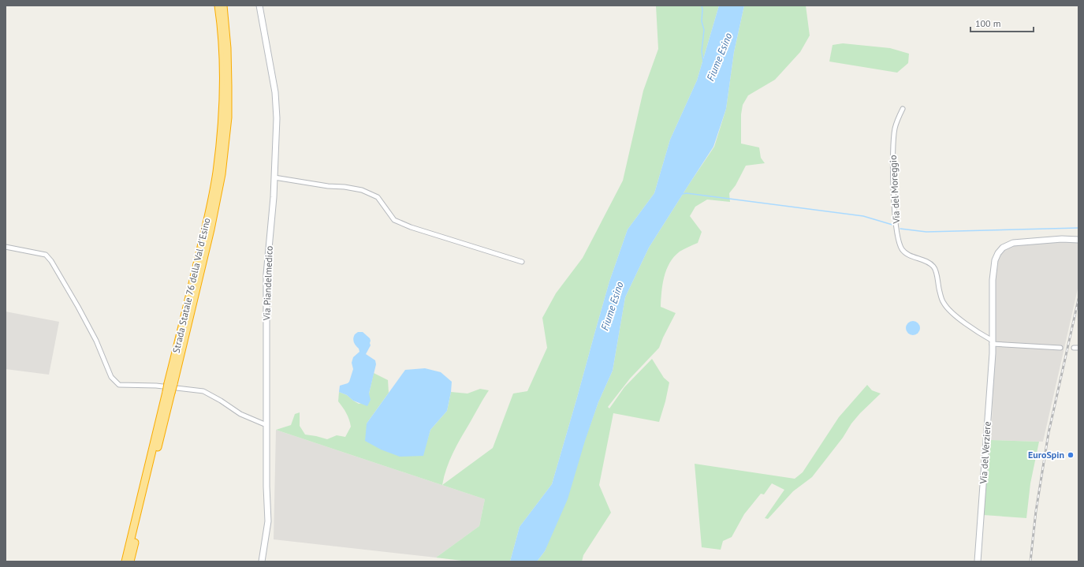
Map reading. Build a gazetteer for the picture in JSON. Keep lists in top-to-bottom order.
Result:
{
  "streets": {
    "highway": ["Strada Statale 76 della Val d'Esino"],
    "main road": ["Via Piandelmedico", "Via del Verziere"],
    "street": ["Via del Moreggio"]
  },
  "crossings": [
    ["Via del Moreggio", "Via del Verziere"]
  ],
  "water": ["Fiume Esino"],
  "places": ["EuroSpin"],
  "scale_bar": "100 m"
}
